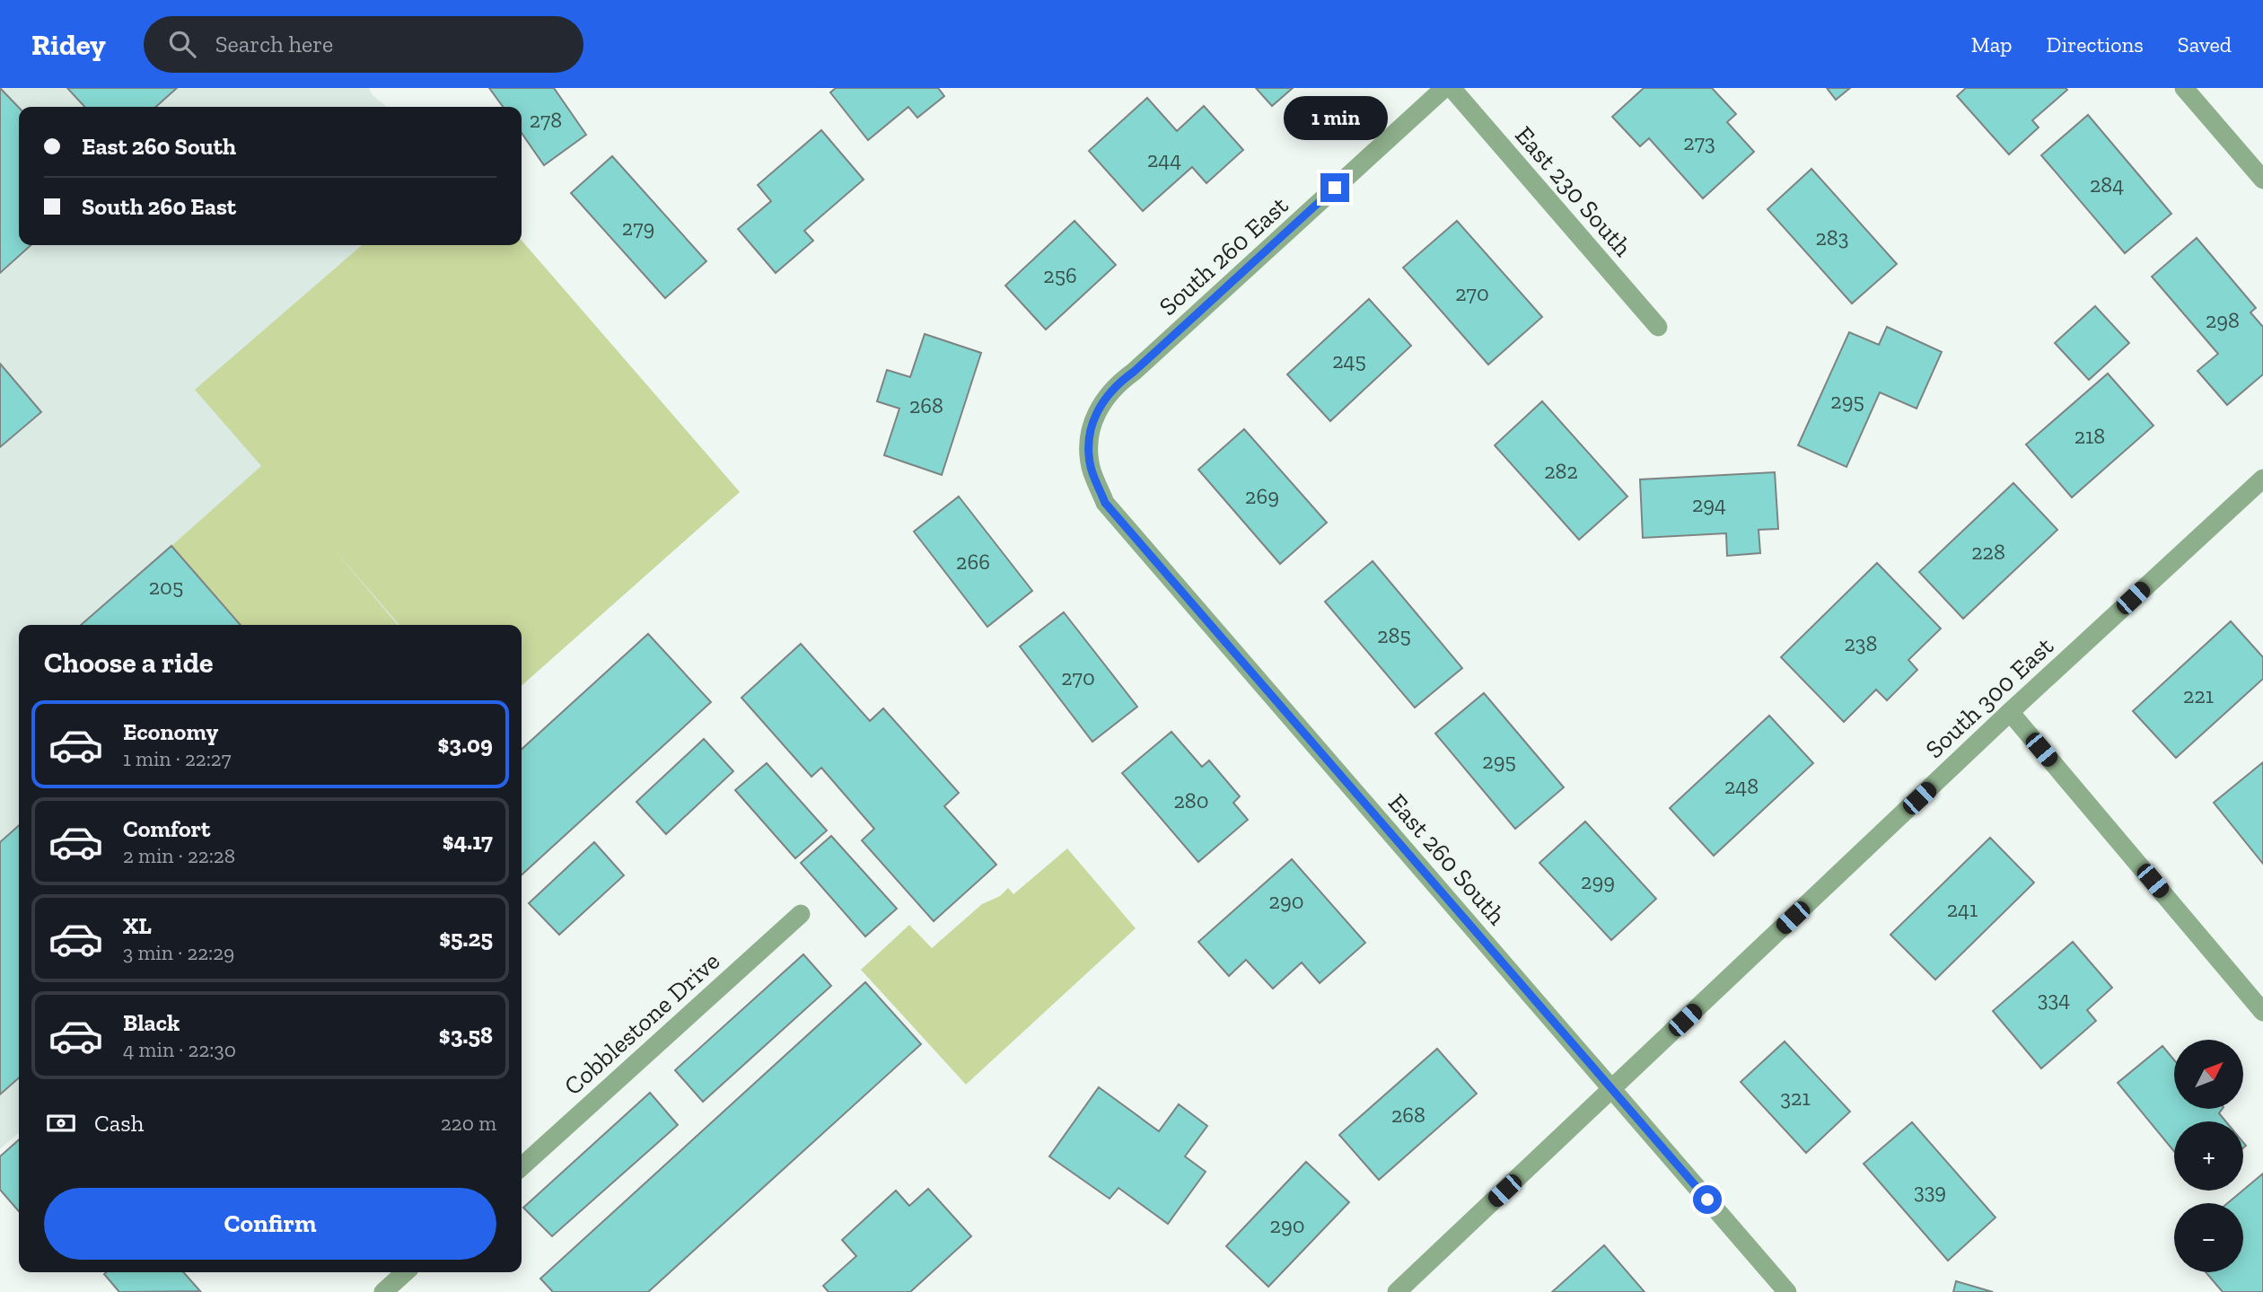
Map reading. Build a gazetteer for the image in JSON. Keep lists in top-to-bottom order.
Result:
{
  "streets": {
    "street": [
      "East 230 South",
      "South 260 East",
      "South 300 East",
      "East 260 South",
      "Cobblestone Drive"
    ]
  },
  "crossings": [
    ["South 260 East", "East 260 South"],
    ["South 300 East", "East 260 South"]
  ],
  "house_numbers": [
    "278",
    "273",
    "244",
    "284",
    "279",
    "283",
    "256",
    "270",
    "298",
    "245",
    "295",
    "268",
    "218",
    "282",
    "269",
    "294",
    "228",
    "266",
    "205",
    "285",
    "238",
    "270",
    "221",
    "295",
    "248",
    "280",
    "299",
    "290",
    "241",
    "334",
    "321",
    "268",
    "339",
    "290"
  ],
  "north": "top right",
  "page": {
    "header": "Ridey",
    "search": "Search here",
    "nav": ["Map", "Directions", "Saved"],
    "bubble": "1 min",
    "banner": ["East 260 South", "South 260 East"],
    "heading": "Choose a ride",
    "list": [
      {
        "name": "Economy",
        "note": "1 min · 22:27",
        "value": "$3.09"
      },
      {
        "name": "Comfort",
        "note": "2 min · 22:28",
        "value": "$4.17"
      },
      {
        "name": "XL",
        "note": "3 min · 22:29",
        "value": "$5.25"
      },
      {
        "name": "Black",
        "note": "4 min · 22:30",
        "value": "$3.58"
      }
    ],
    "map_buttons": ["+", "−"],
    "pay": ["Cash", "220 m"],
    "buttons": "Confirm"
  }
}
